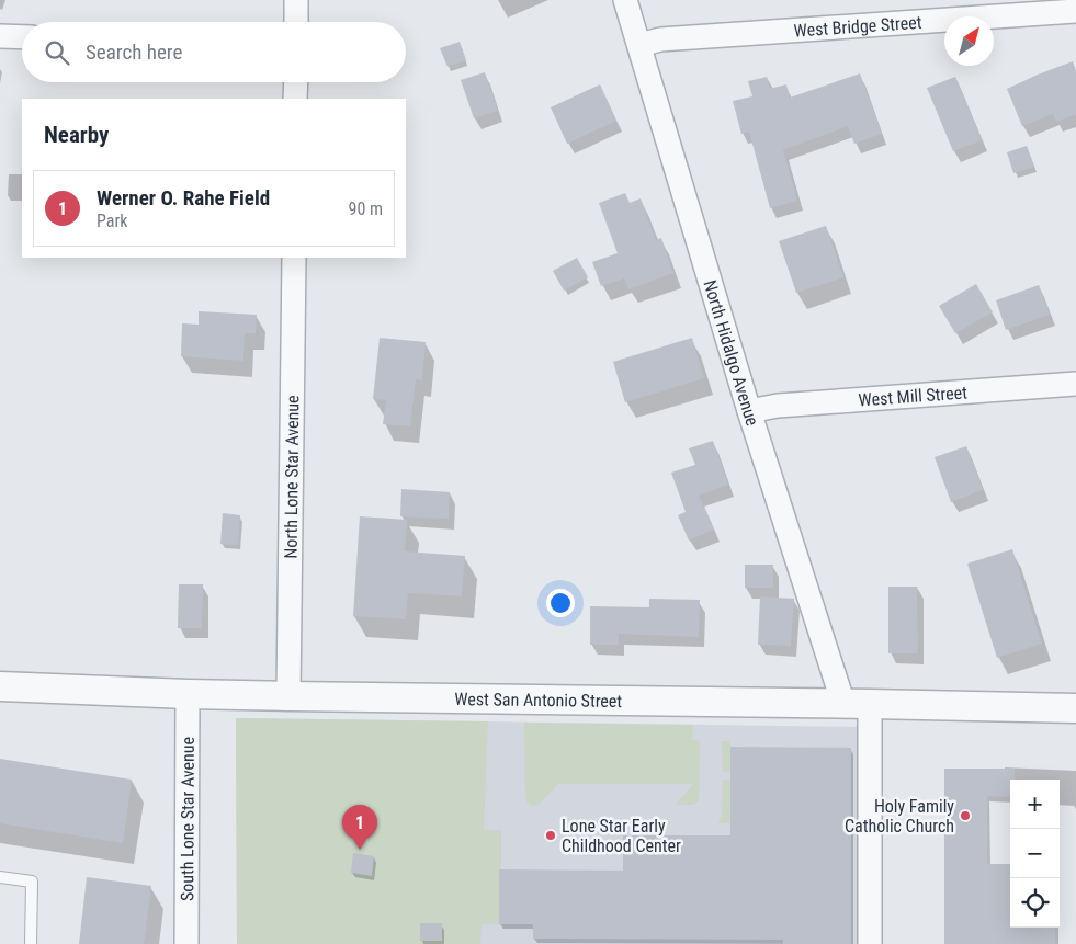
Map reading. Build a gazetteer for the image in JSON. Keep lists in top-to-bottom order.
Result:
{
  "streets": {
    "street": [
      "West Bridge Street",
      "North Hidalgo Avenue",
      "West Mill Street",
      "North Lone Star Avenue",
      "West San Antonio Street",
      "South Lone Star Avenue"
    ]
  },
  "crossings": [
    ["West Bridge Street", "North Hidalgo Avenue"],
    ["North Hidalgo Avenue", "West Mill Street"],
    ["North Hidalgo Avenue", "West San Antonio Street"],
    ["North Lone Star Avenue", "West San Antonio Street"],
    ["West San Antonio Street", "South Lone Star Avenue"]
  ],
  "places": ["Holy Family Catholic Church", "Lone Star Early Childhood Center"],
  "north": "top right",
  "page": {
    "search": "Search here",
    "heading": "Nearby",
    "list": [
      {
        "mark": "1",
        "name": "Werner O. Rahe Field",
        "note": "Park",
        "value": "90 m"
      }
    ],
    "map_buttons": ["+", "−"],
    "pins": "1"
  }
}
